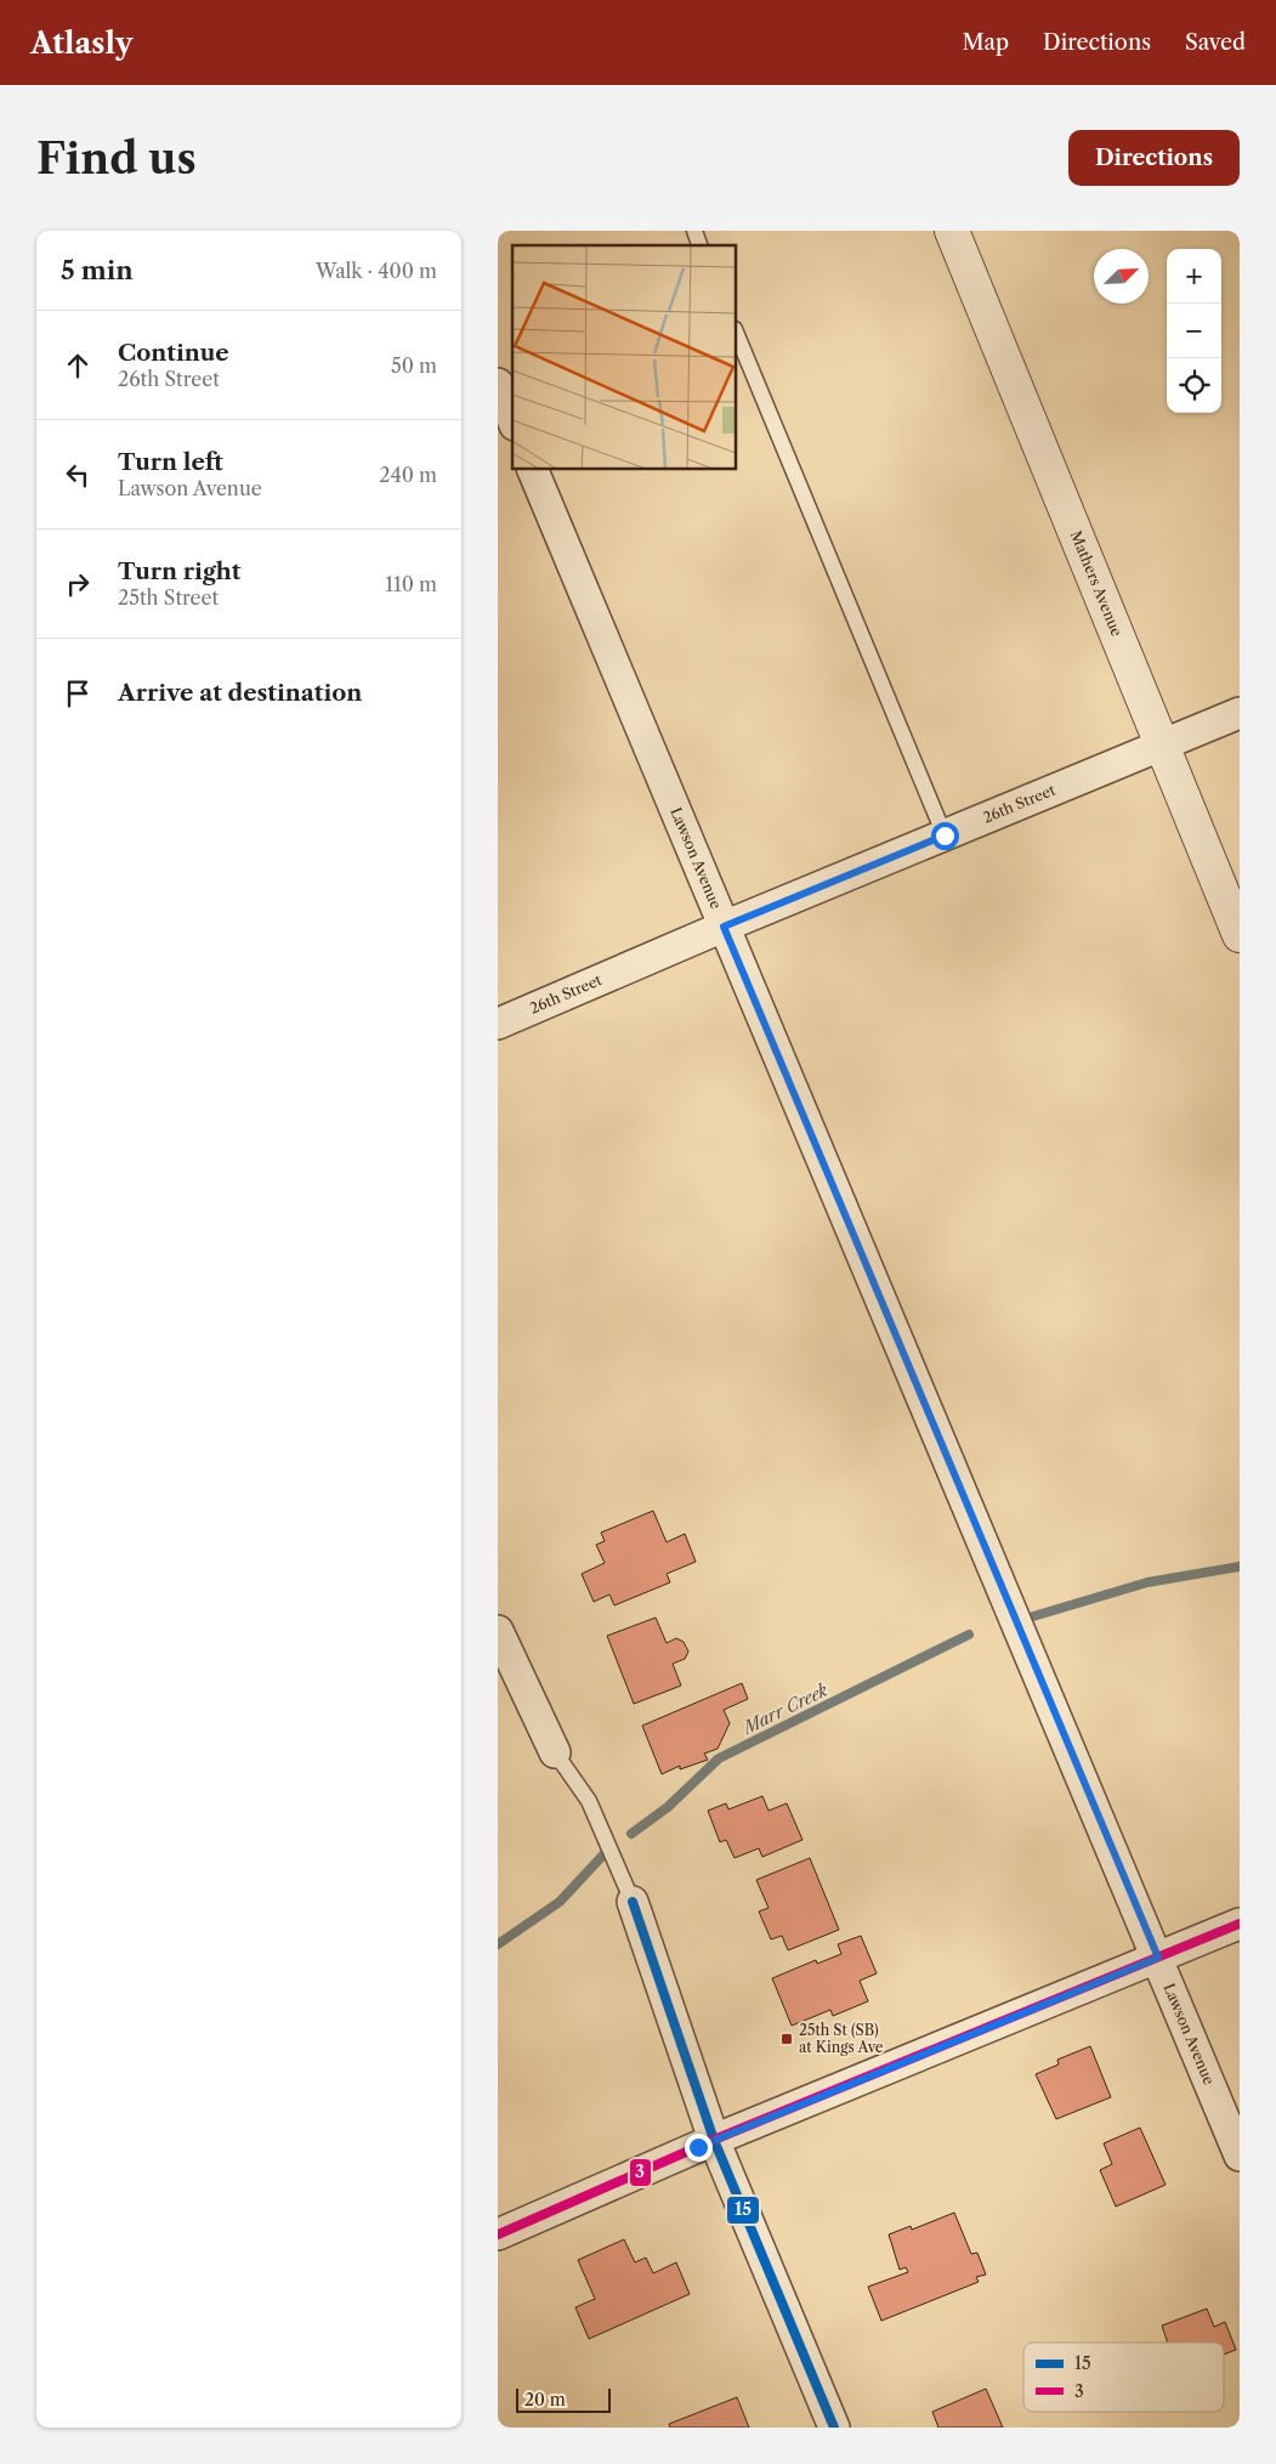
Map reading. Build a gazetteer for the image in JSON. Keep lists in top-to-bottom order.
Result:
{
  "streets": {
    "street": ["Mathers Avenue", "26th Street", "Lawson Avenue"]
  },
  "crossings": [
    ["Mathers Avenue", "26th Street"],
    ["26th Street", "Lawson Avenue"]
  ],
  "water": ["Marr Creek"],
  "places": {
    "transit": ["25th St (SB) at Kings Ave"]
  },
  "lines": ["transit line 15", "transit line 3"],
  "legend": ["15", "3"],
  "scale_bar": "20 m",
  "north": "top right",
  "page": {
    "header": "Atlasly",
    "nav": ["Map", "Directions", "Saved"],
    "buttons": "Directions",
    "title": "Find us",
    "heading": ["5 min", "Walk · 400 m"],
    "map_buttons": ["+", "−"],
    "list": [
      ["Continue", "26th Street", "50 m"],
      ["Turn left", "Lawson Avenue", "240 m"],
      ["Turn right", "25th Street", "110 m"],
      "Arrive at destination"
    ],
    "scale": "20 m"
  }
}
